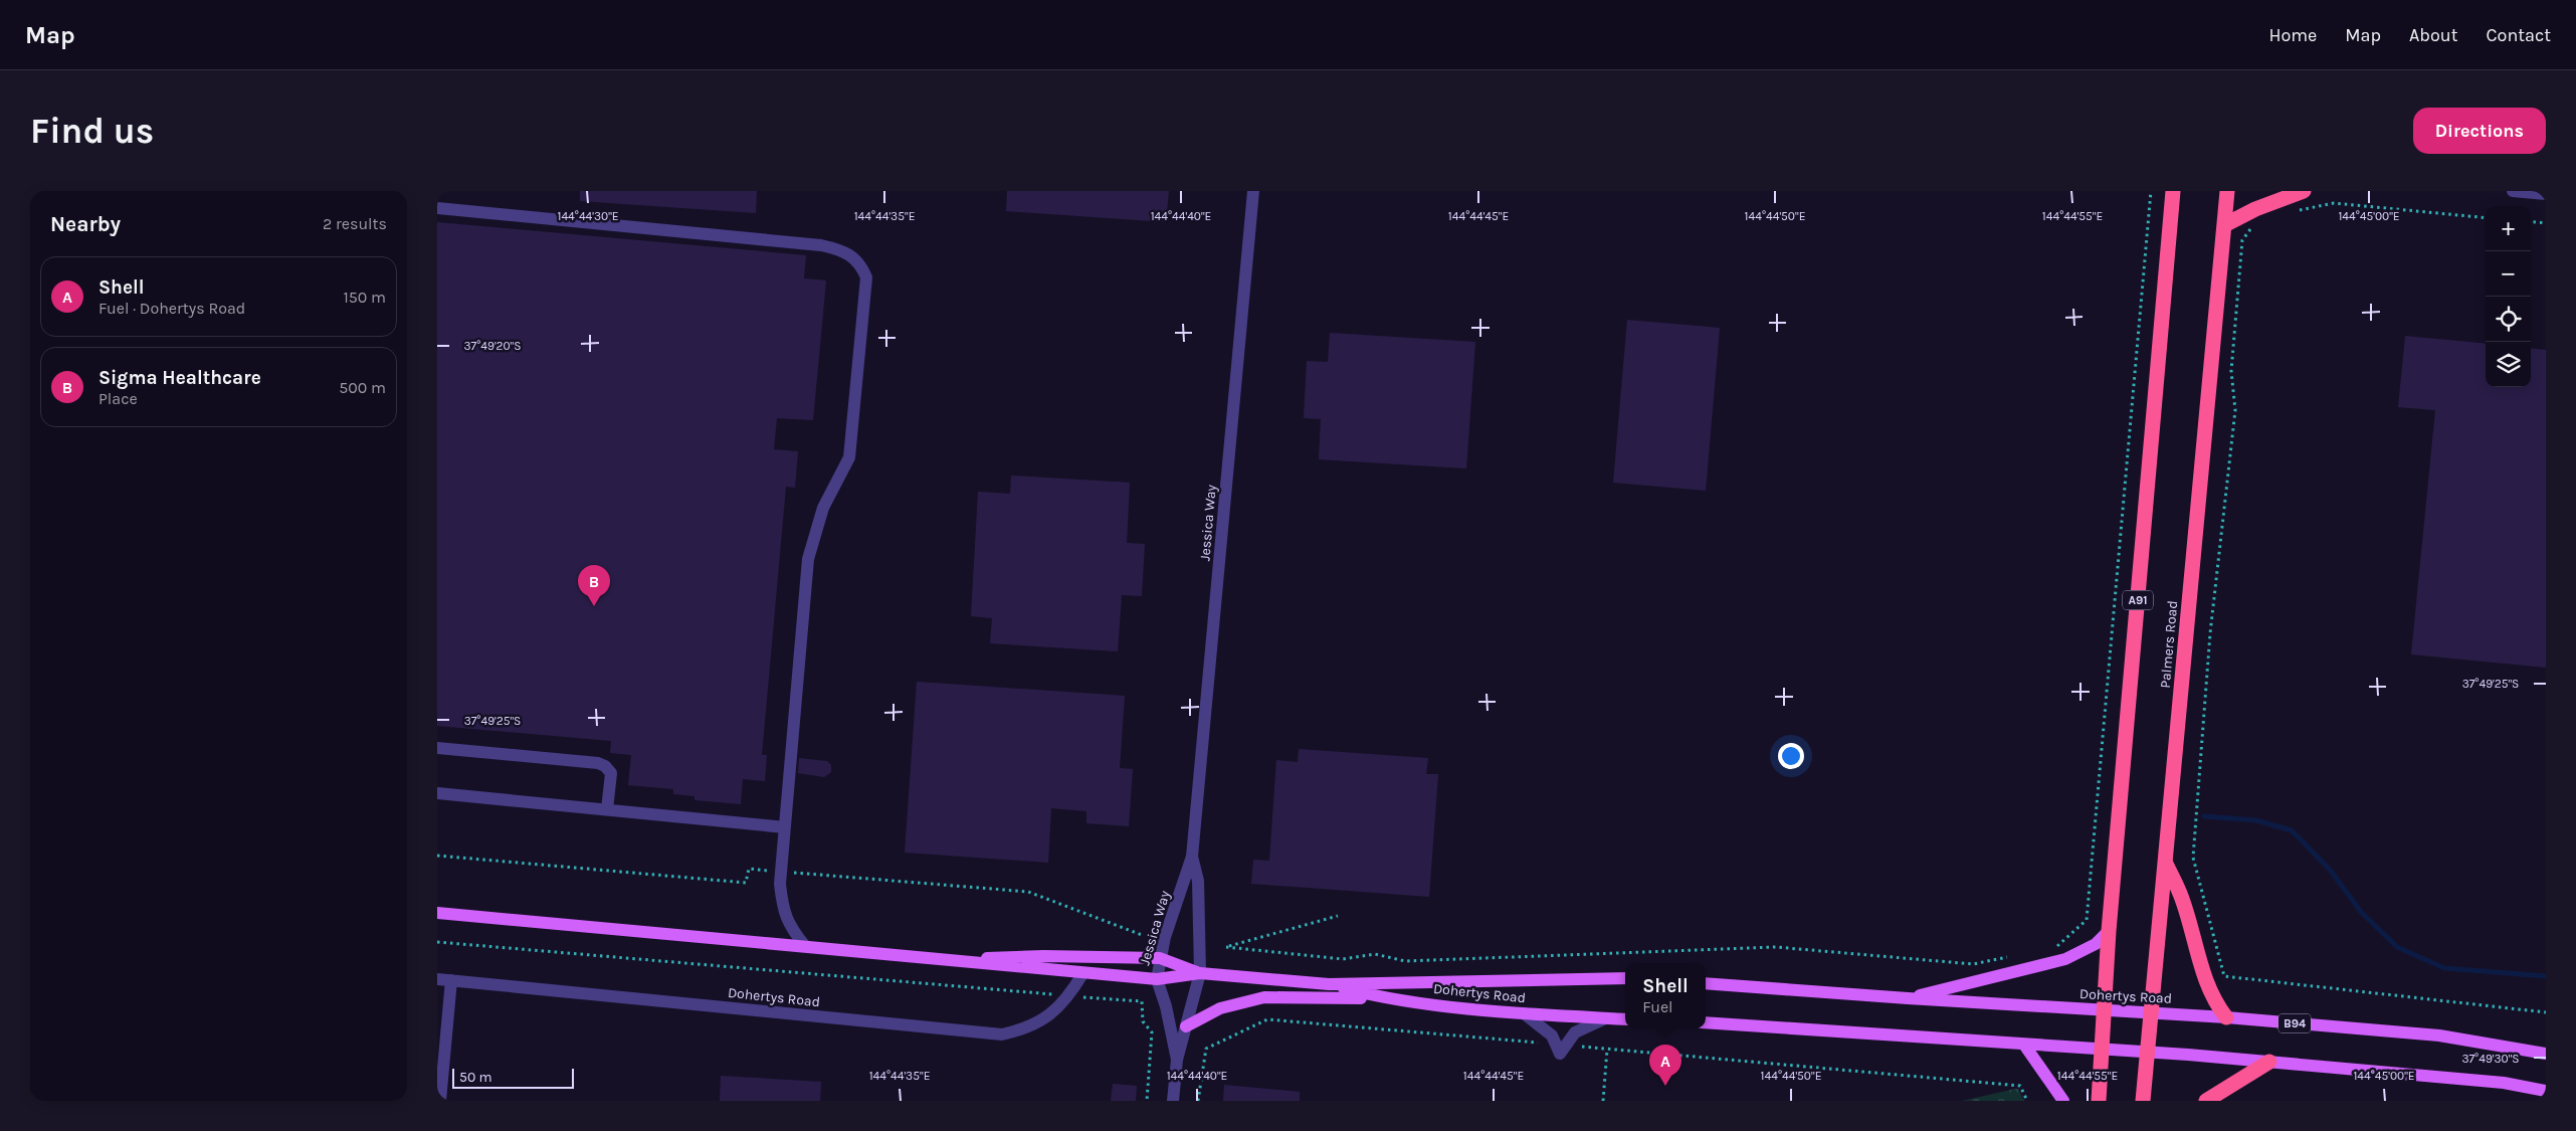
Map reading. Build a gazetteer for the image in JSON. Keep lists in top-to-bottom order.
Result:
{
  "streets": {
    "highway": ["A91", "Palmers Road"],
    "main road": ["Dohertys Road", "B94"],
    "street": ["Jessica Way"]
  },
  "crossings": [
    ["Jessica Way", "Dohertys Road"],
    ["A91", "Dohertys Road"],
    ["Palmers Road", "Dohertys Road"]
  ],
  "scale_bar": "50 m",
  "page": {
    "header": "Map",
    "nav": [
      "Home",
      "Map",
      "About",
      "Contact"
    ],
    "buttons": "Directions",
    "title": "Find us",
    "heading": ["Nearby", "2 results"],
    "map_buttons": ["+", "−"],
    "list": [
      {
        "mark": "A",
        "name": "Shell",
        "note": "Fuel · Dohertys Road",
        "value": "150 m"
      },
      {
        "mark": "B",
        "name": "Sigma Healthcare",
        "note": "Place",
        "value": "500 m"
      }
    ],
    "pins": ["B", "A"],
    "popup": ["Shell", "Fuel"],
    "scale": "50 m"
  },
  "coordinates": [
    "144°44'30\"E",
    "144°44'35\"E",
    "144°44'40\"E",
    "144°44'45\"E",
    "144°44'50\"E",
    "144°44'55\"E",
    "144°45'00\"E",
    "37°49'20\"S",
    "37°49'25\"S",
    "37°49'30\"S"
  ]
}
